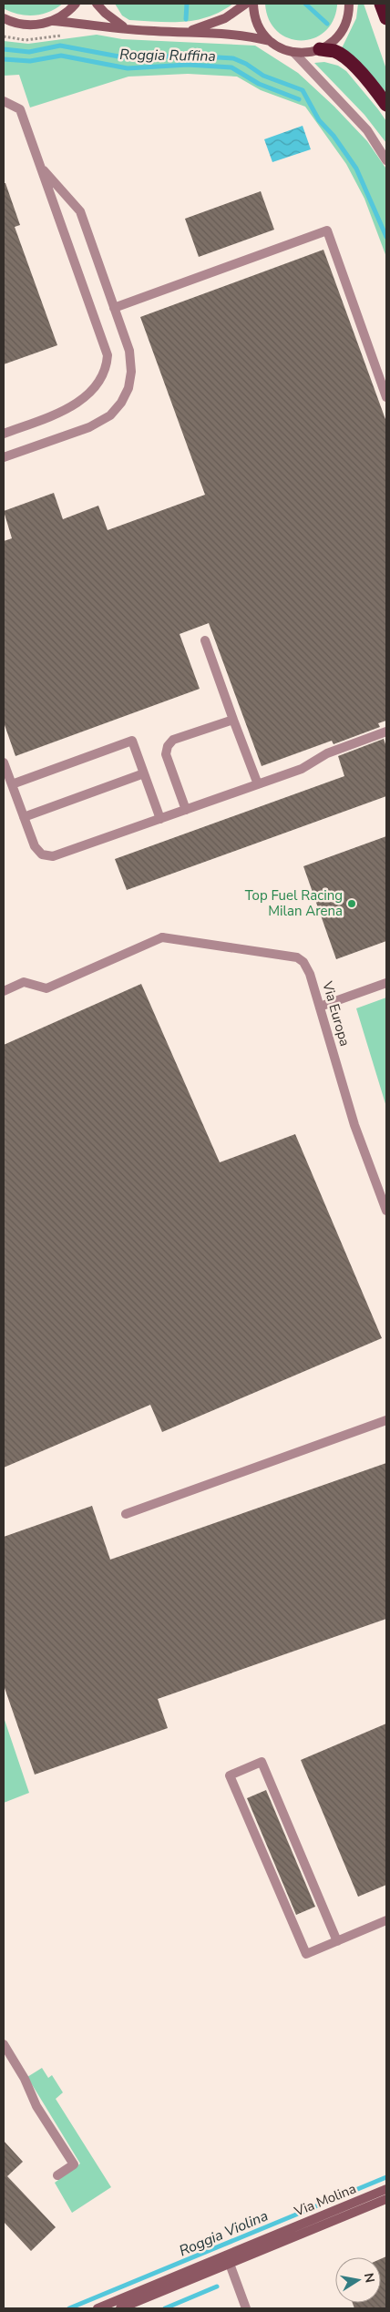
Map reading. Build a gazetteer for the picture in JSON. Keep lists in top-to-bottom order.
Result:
{
  "streets": {
    "main road": ["Via Molina"],
    "street": ["Via Europa"]
  },
  "water": ["Roggia Ruffina", "Roggia Violina"],
  "places": ["Top Fuel Racing Milan Arena"],
  "north": "right"
}
